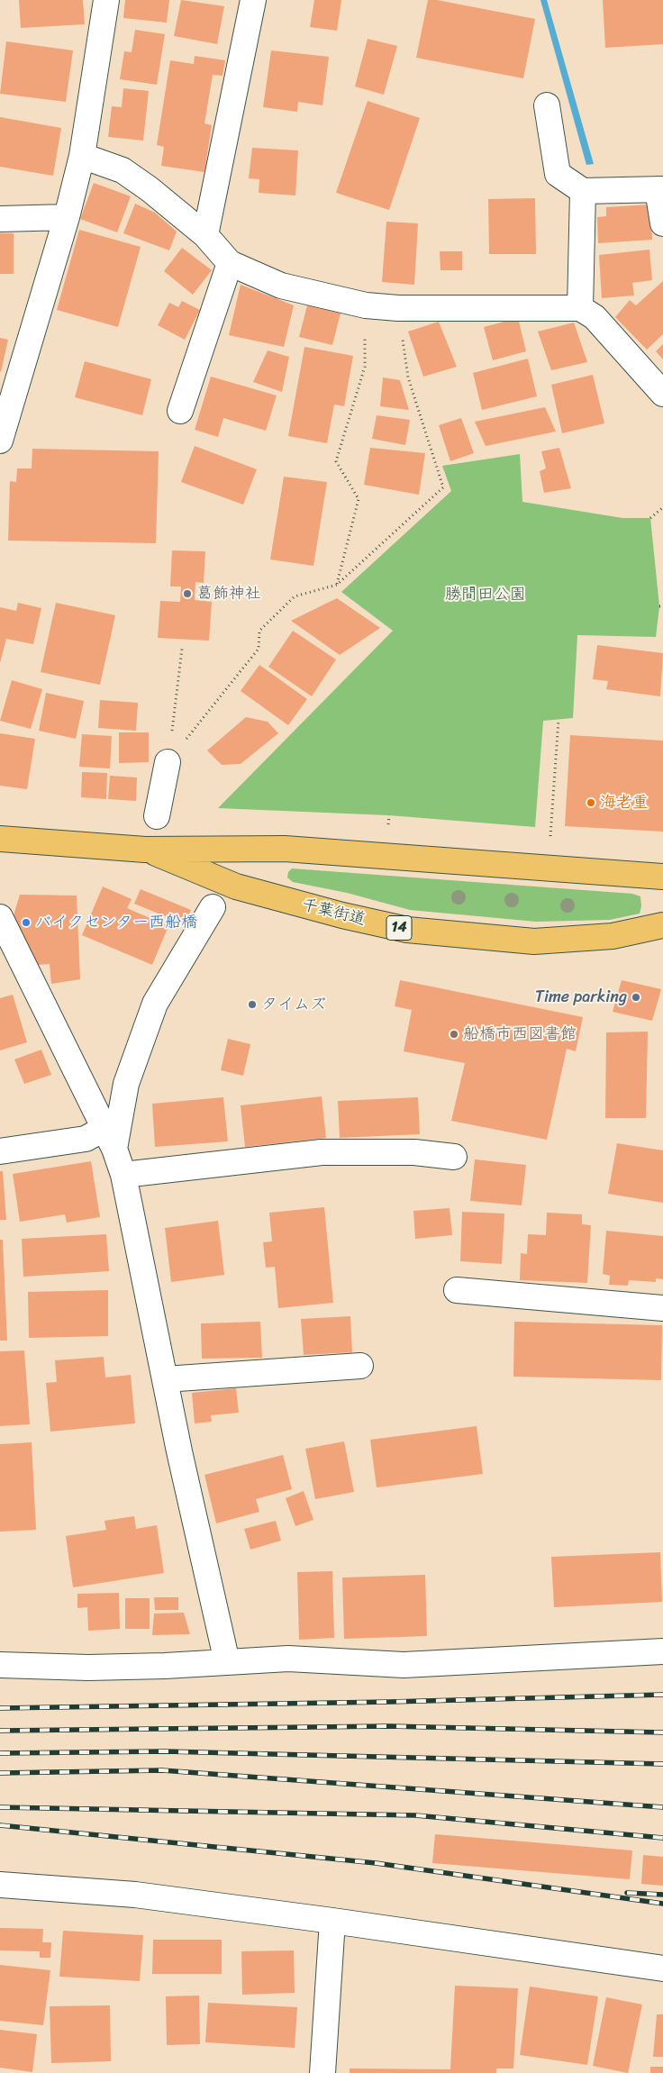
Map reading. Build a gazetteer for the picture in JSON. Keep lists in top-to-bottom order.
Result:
{
  "streets": {
    "highway": ["千葉街道", "14"]
  },
  "parks": ["勝間田公園"],
  "places": [
    "葛飾神社",
    "海老重",
    "バイクセンター西船橋",
    "Time parking",
    "タイムズ",
    "船橋市西図書館"
  ]
}
